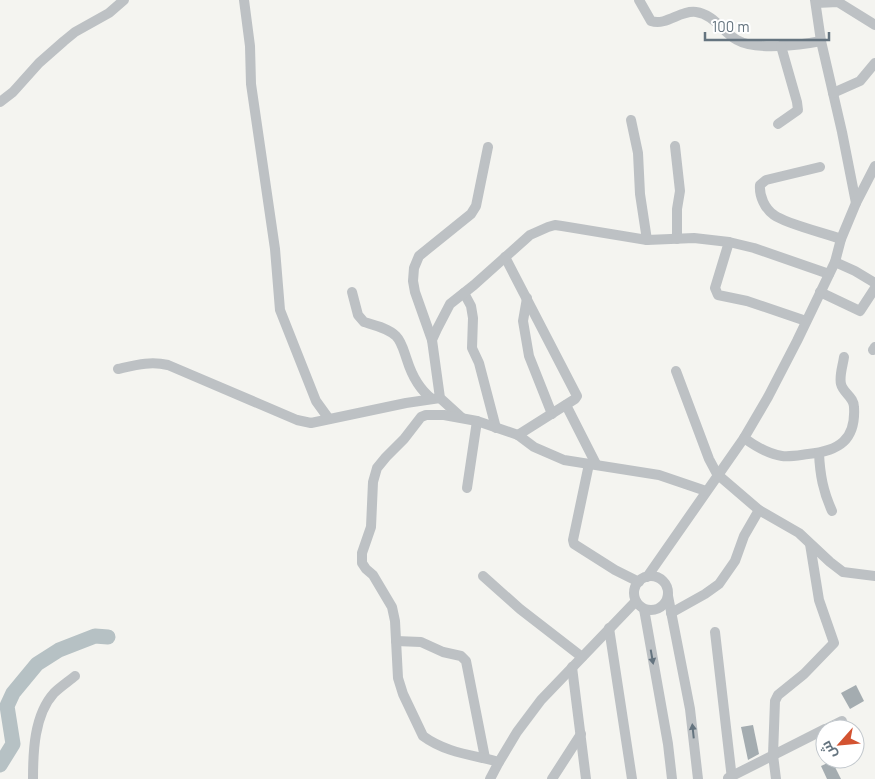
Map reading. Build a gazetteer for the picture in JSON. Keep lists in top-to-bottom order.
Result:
{
  "scale_bar": "100 m",
  "north": "bottom left"
}
